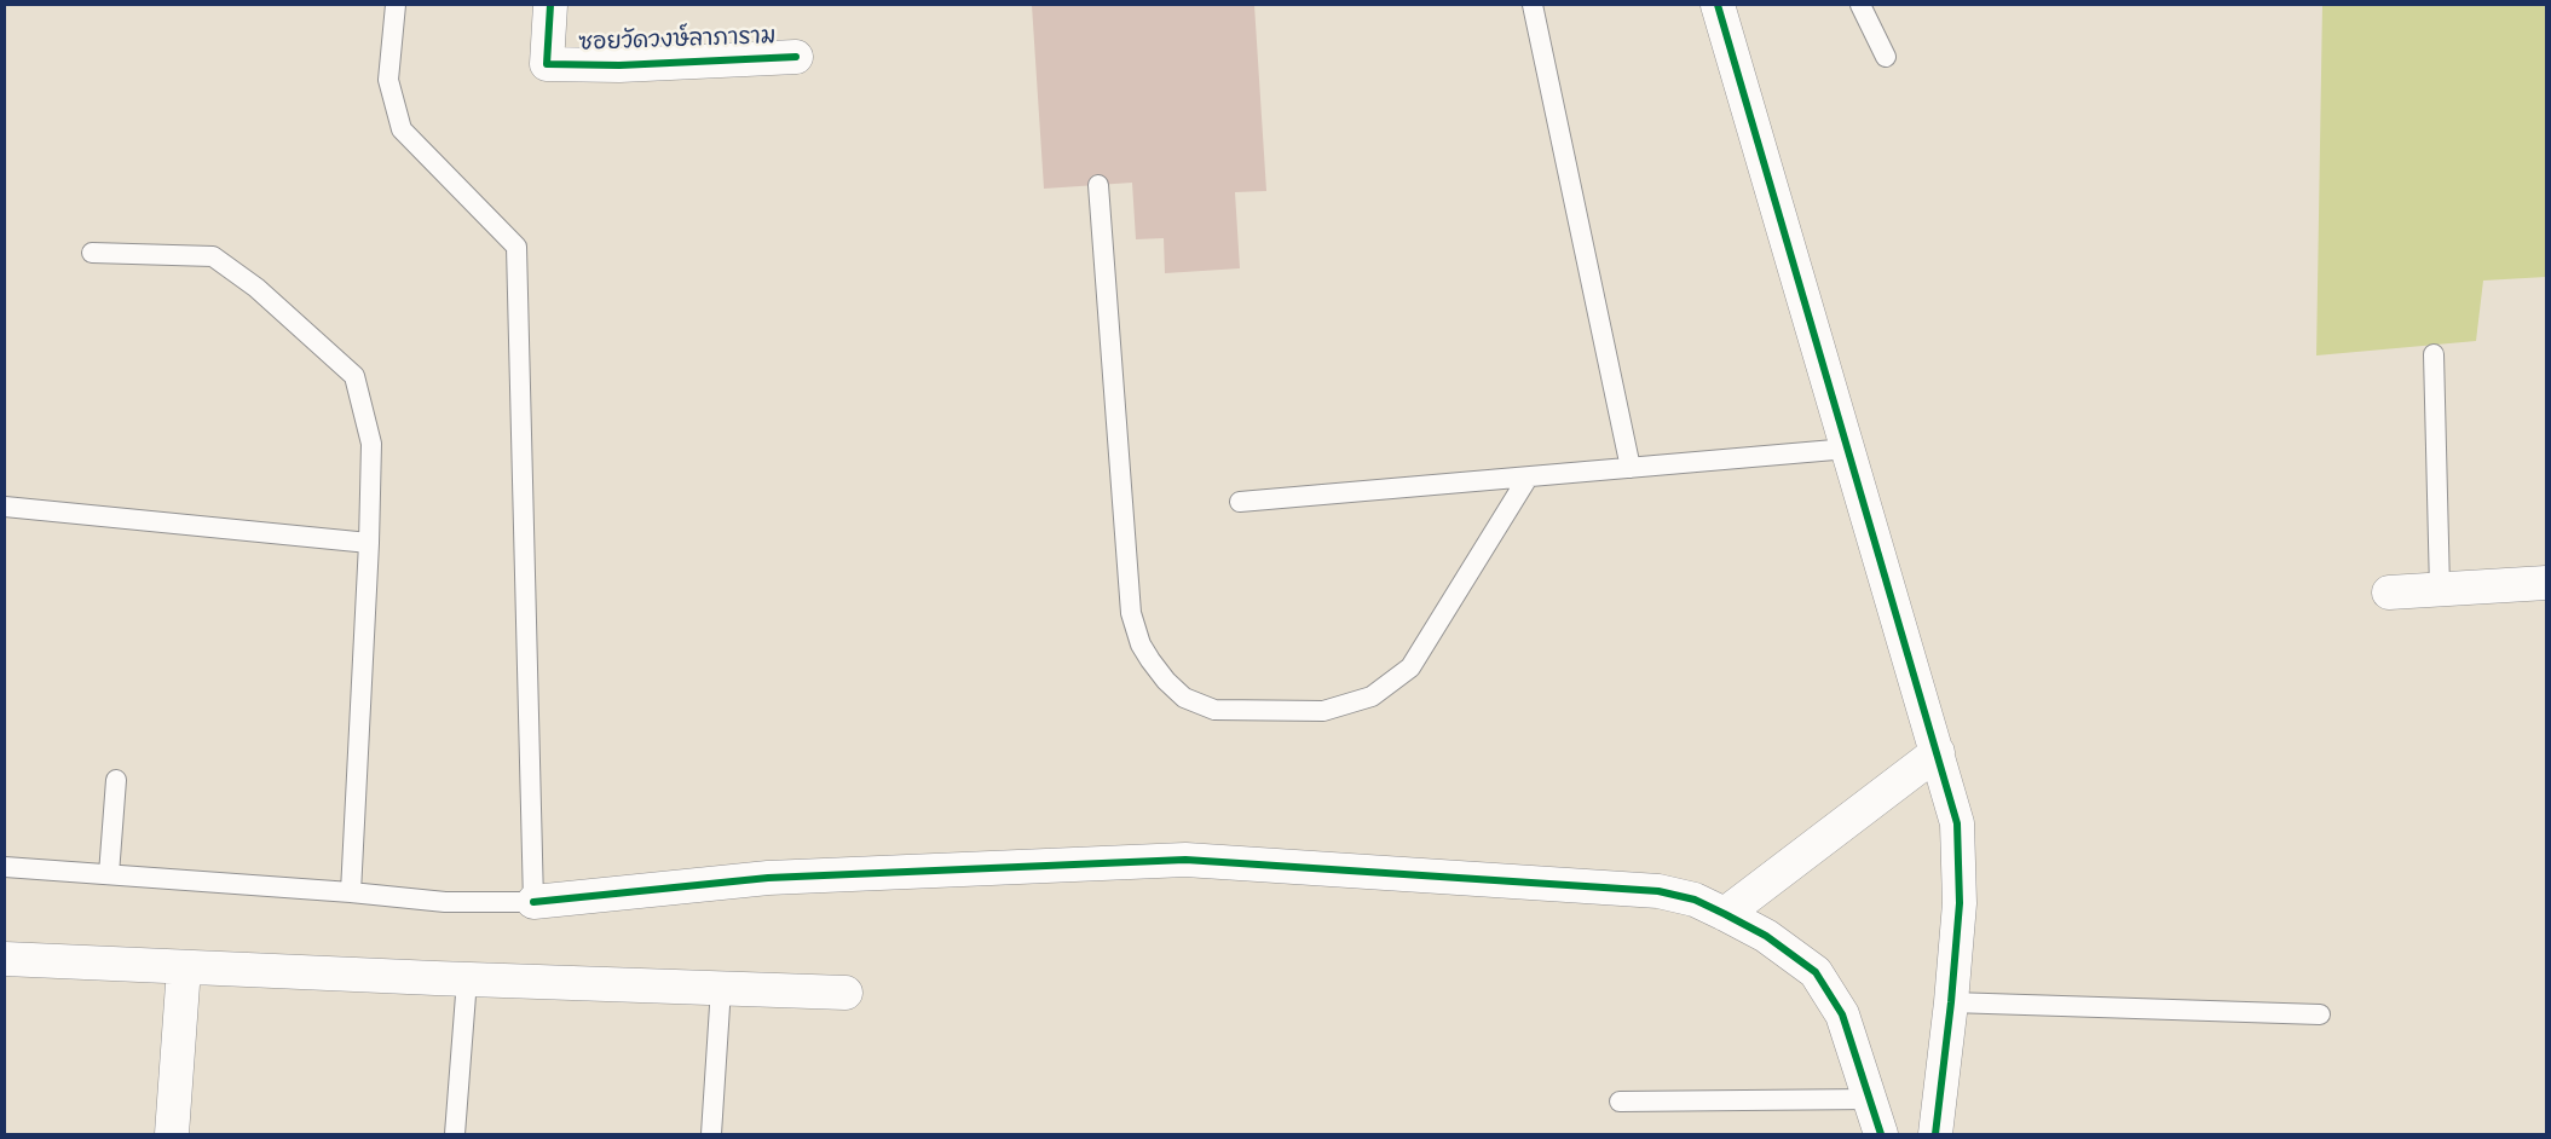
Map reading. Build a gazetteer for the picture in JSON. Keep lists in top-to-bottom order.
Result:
{
  "streets": {
    "street": ["ซอยวัดวงษ์ลาภาราม"]
  }
}
